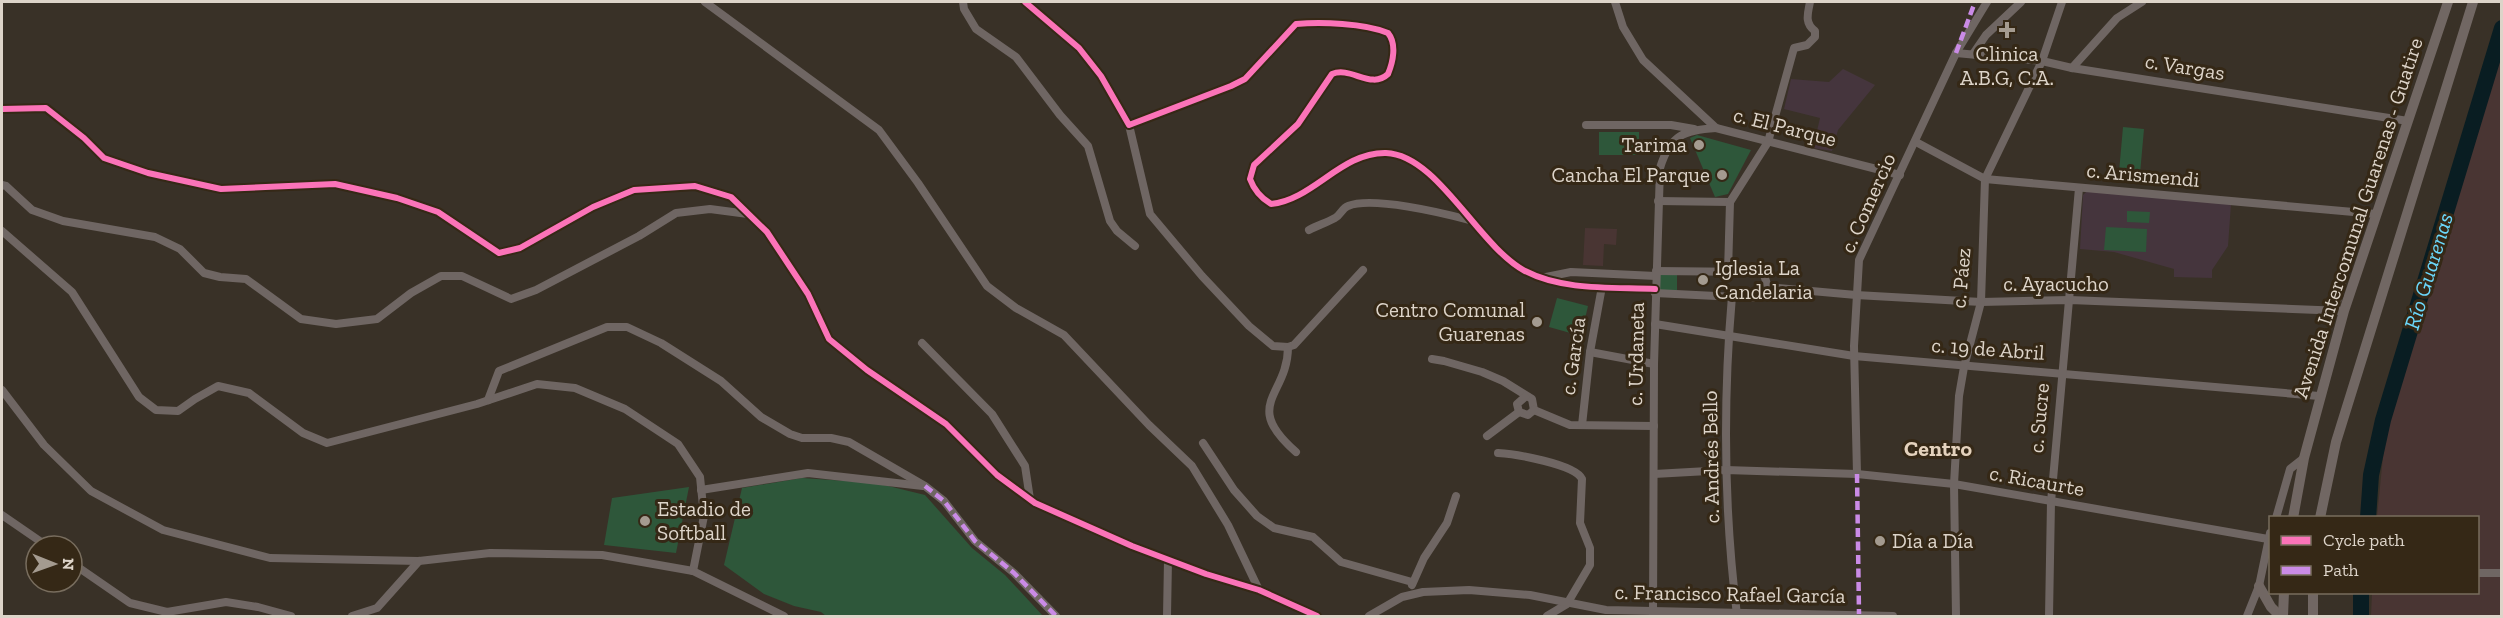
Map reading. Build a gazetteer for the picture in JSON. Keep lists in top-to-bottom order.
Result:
{
  "streets": {
    "main road": ["Avenida Intercomunal Guarenas - Guatire"],
    "street": [
      "c. Vargas",
      "c. El Parque",
      "c. Arismendi",
      "c. Comercio",
      "c. Páez",
      "c. Ayacucho",
      "c. 19 de Abril",
      "c. Urdaneta",
      "c. García",
      "c. Sucre",
      "c. Andrés Bello",
      "c. Ricaurte",
      "c. Francisco Rafael García"
    ]
  },
  "crossings": [
    ["c. Vargas", "c. Comercio"],
    ["c. Vargas", "Avenida Intercomunal Guarenas - Guatire"],
    ["c. Vargas", "c. Páez"],
    ["c. El Parque", "c. Comercio"],
    ["c. El Parque", "c. Urdaneta"],
    ["c. Arismendi", "c. Comercio"],
    ["c. Arismendi", "Avenida Intercomunal Guarenas - Guatire"],
    ["c. Arismendi", "c. Páez"],
    ["c. Arismendi", "c. Sucre"],
    ["c. Comercio", "c. Ayacucho"],
    ["c. Comercio", "c. 19 de Abril"],
    ["c. Comercio", "c. Ricaurte"],
    ["Avenida Intercomunal Guarenas - Guatire", "c. Ayacucho"],
    ["Avenida Intercomunal Guarenas - Guatire", "c. 19 de Abril"],
    ["c. Páez", "c. Ayacucho"],
    ["c. Páez", "c. 19 de Abril"],
    ["c. Páez", "c. Ricaurte"],
    ["c. Ayacucho", "c. Urdaneta"],
    ["c. Ayacucho", "c. Sucre"],
    ["c. Ayacucho", "c. Andrés Bello"],
    ["c. 19 de Abril", "c. Urdaneta"],
    ["c. 19 de Abril", "c. Sucre"],
    ["c. 19 de Abril", "c. Andrés Bello"],
    ["c. Urdaneta", "c. Ricaurte"],
    ["c. Urdaneta", "c. Francisco Rafael García"],
    ["c. Sucre", "c. Ricaurte"],
    ["c. Andrés Bello", "c. Ricaurte"],
    ["c. Andrés Bello", "c. Francisco Rafael García"]
  ],
  "districts": ["Centro"],
  "water": ["Río Guarenas"],
  "places": {
    "health": ["Clinica A.B.G, C.A."],
    "other": [
      "Tarima",
      "Cancha El Parque",
      "Iglesia La Candelaria",
      "Centro Comunal Guarenas",
      "Estadio de Softball",
      "Día a Día"
    ]
  },
  "legend": ["Cycle path", "Path"],
  "north": "right"
}
